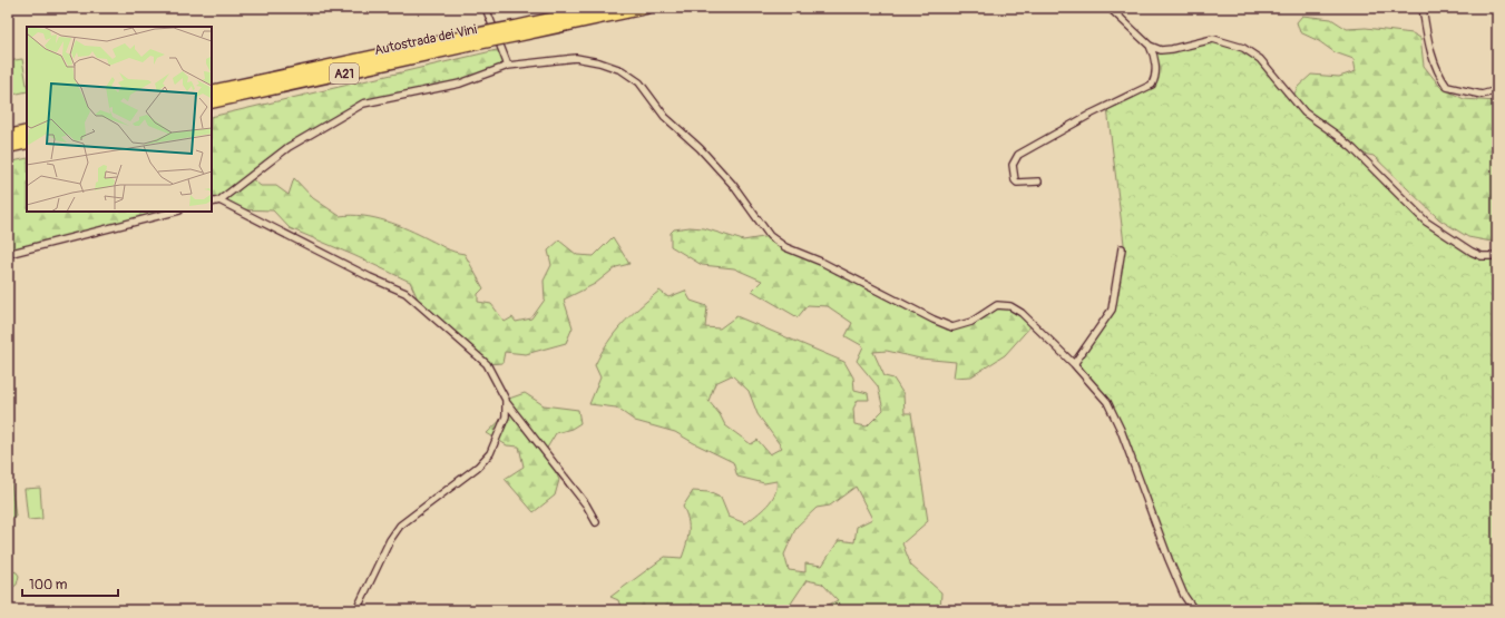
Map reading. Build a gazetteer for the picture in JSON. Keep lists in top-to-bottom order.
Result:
{
  "streets": {
    "highway": ["Autostrada dei Vini", "A21"]
  },
  "scale_bar": "100 m"
}
